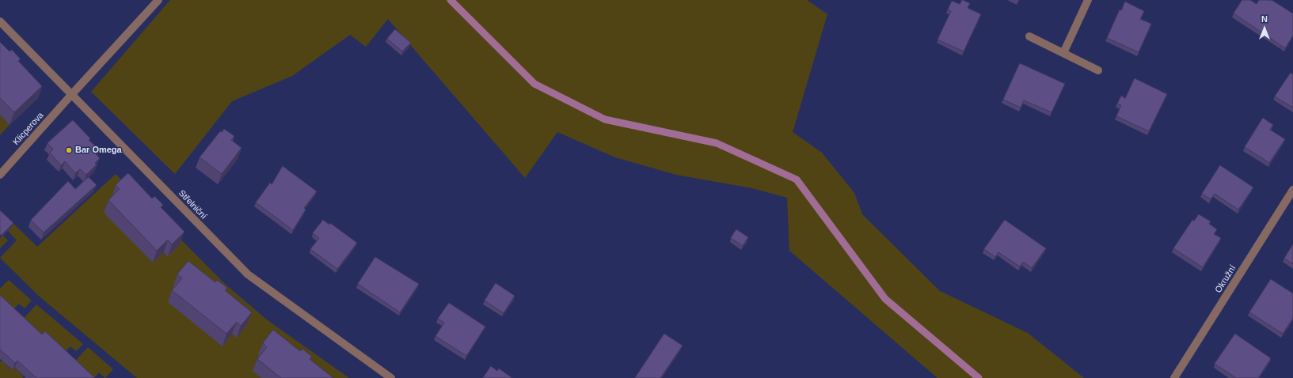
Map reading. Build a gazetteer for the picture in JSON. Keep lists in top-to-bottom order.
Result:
{
  "streets": {
    "street": ["Klicperova", "Střelniční", "Okružní"]
  },
  "crossings": [
    ["Klicperova", "Střelniční"]
  ],
  "places": ["Bar Omega"],
  "north": "top"
}
